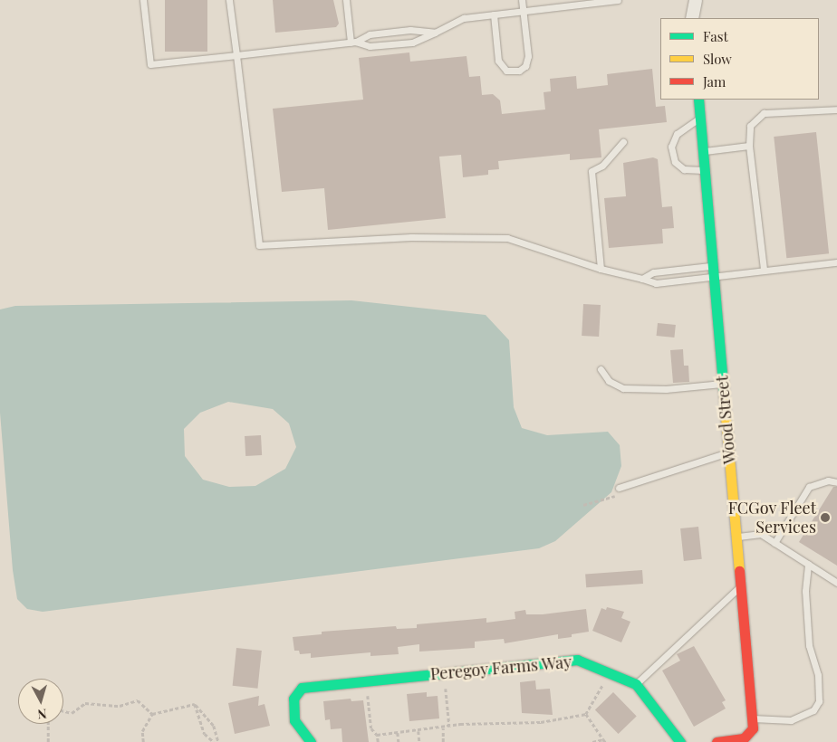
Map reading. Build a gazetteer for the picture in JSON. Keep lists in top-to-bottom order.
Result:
{
  "streets": {
    "street": ["Wood Street", "Peregoy Farms Way"]
  },
  "places": ["FCGov Fleet Services"],
  "legend": ["Fast", "Slow", "Jam"],
  "north": "bottom"
}
